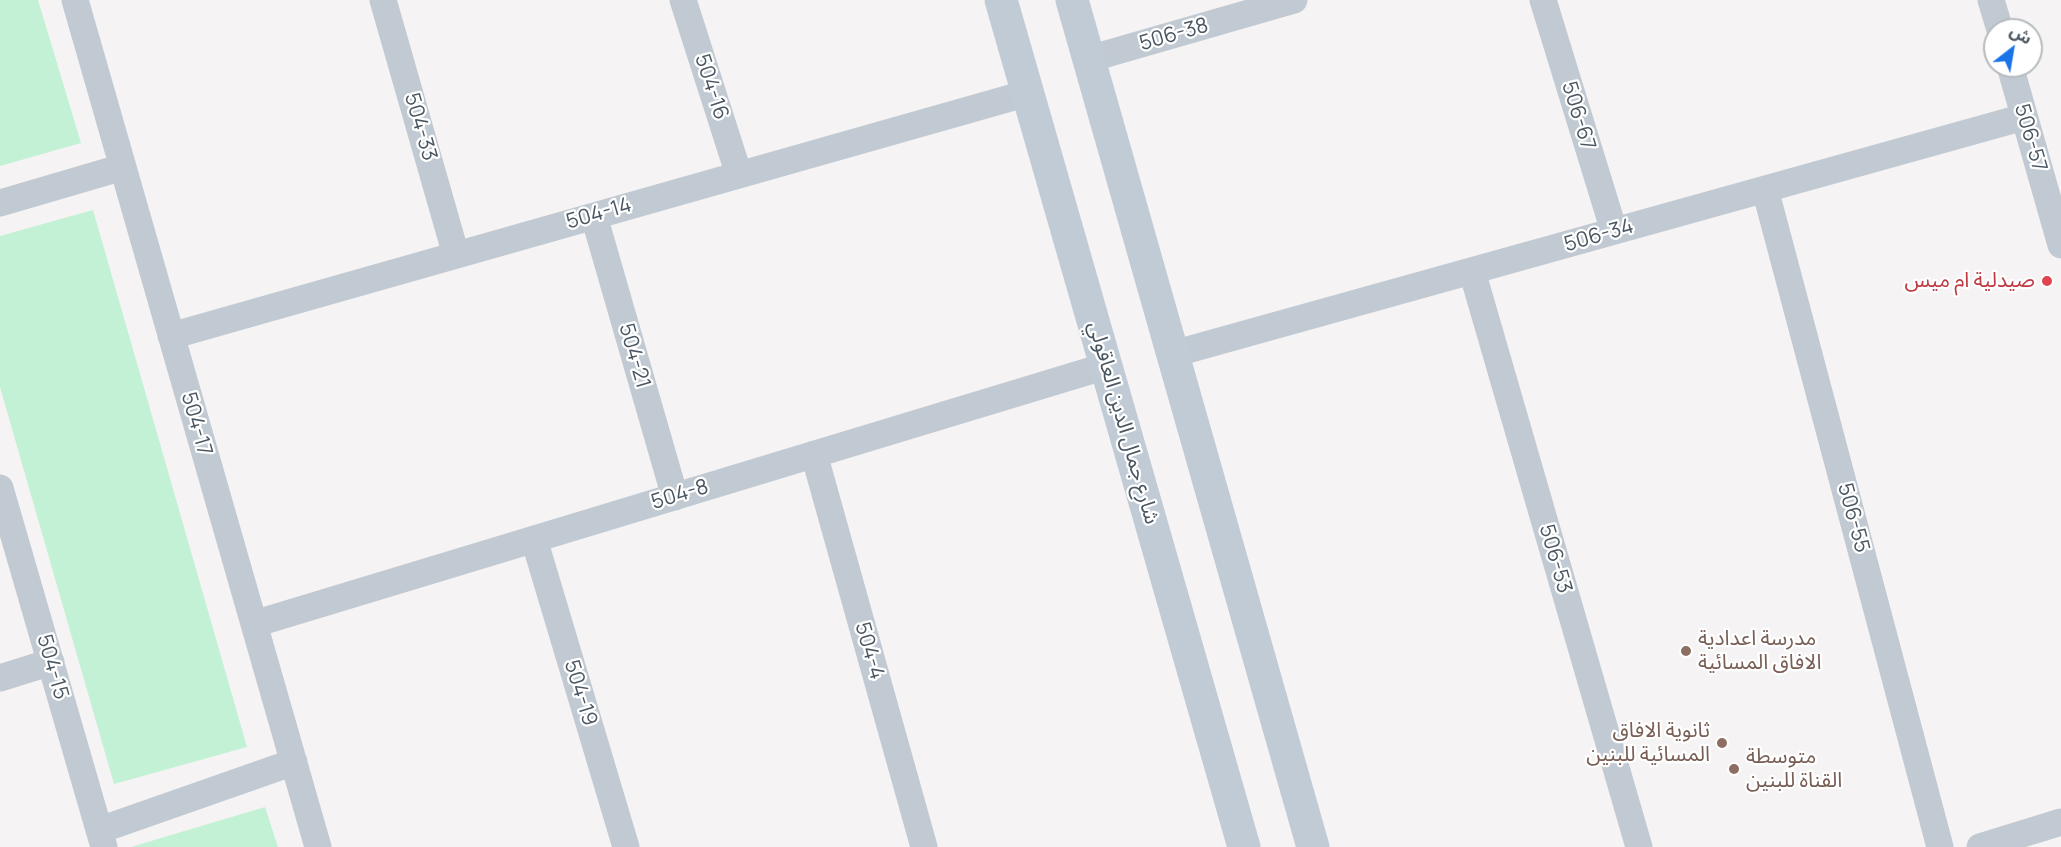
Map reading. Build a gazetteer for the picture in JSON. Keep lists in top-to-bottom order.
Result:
{
  "streets": {
    "street": [
      "506-38",
      "504-16",
      "506-67",
      "504-33",
      "506-57",
      "504-14",
      "506-34",
      "504-21",
      "شارع جمال الدين العاقولي",
      "504-17",
      "504-8",
      "506-55",
      "506-53",
      "504-4",
      "504-15",
      "504-19"
    ]
  },
  "crossings": [
    ["504-16", "504-14"],
    ["506-67", "506-34"],
    ["504-33", "504-14"],
    ["506-57", "506-34"],
    ["504-14", "504-21"],
    ["504-14", "شارع جمال الدين العاقولي"],
    ["504-14", "504-17"],
    ["506-34", "506-55"],
    ["506-34", "506-53"],
    ["504-21", "504-8"],
    ["شارع جمال الدين العاقولي", "504-8"],
    ["504-17", "504-8"],
    ["504-8", "504-4"],
    ["504-8", "504-19"]
  ],
  "places": [
    "صيدلية ام ميس",
    "مدرسة اعدادية الافاق المسائية",
    "ثانوية الافاق المسائية للبنين",
    "متوسطة القناة للبنين"
  ],
  "north": "top right"
}
